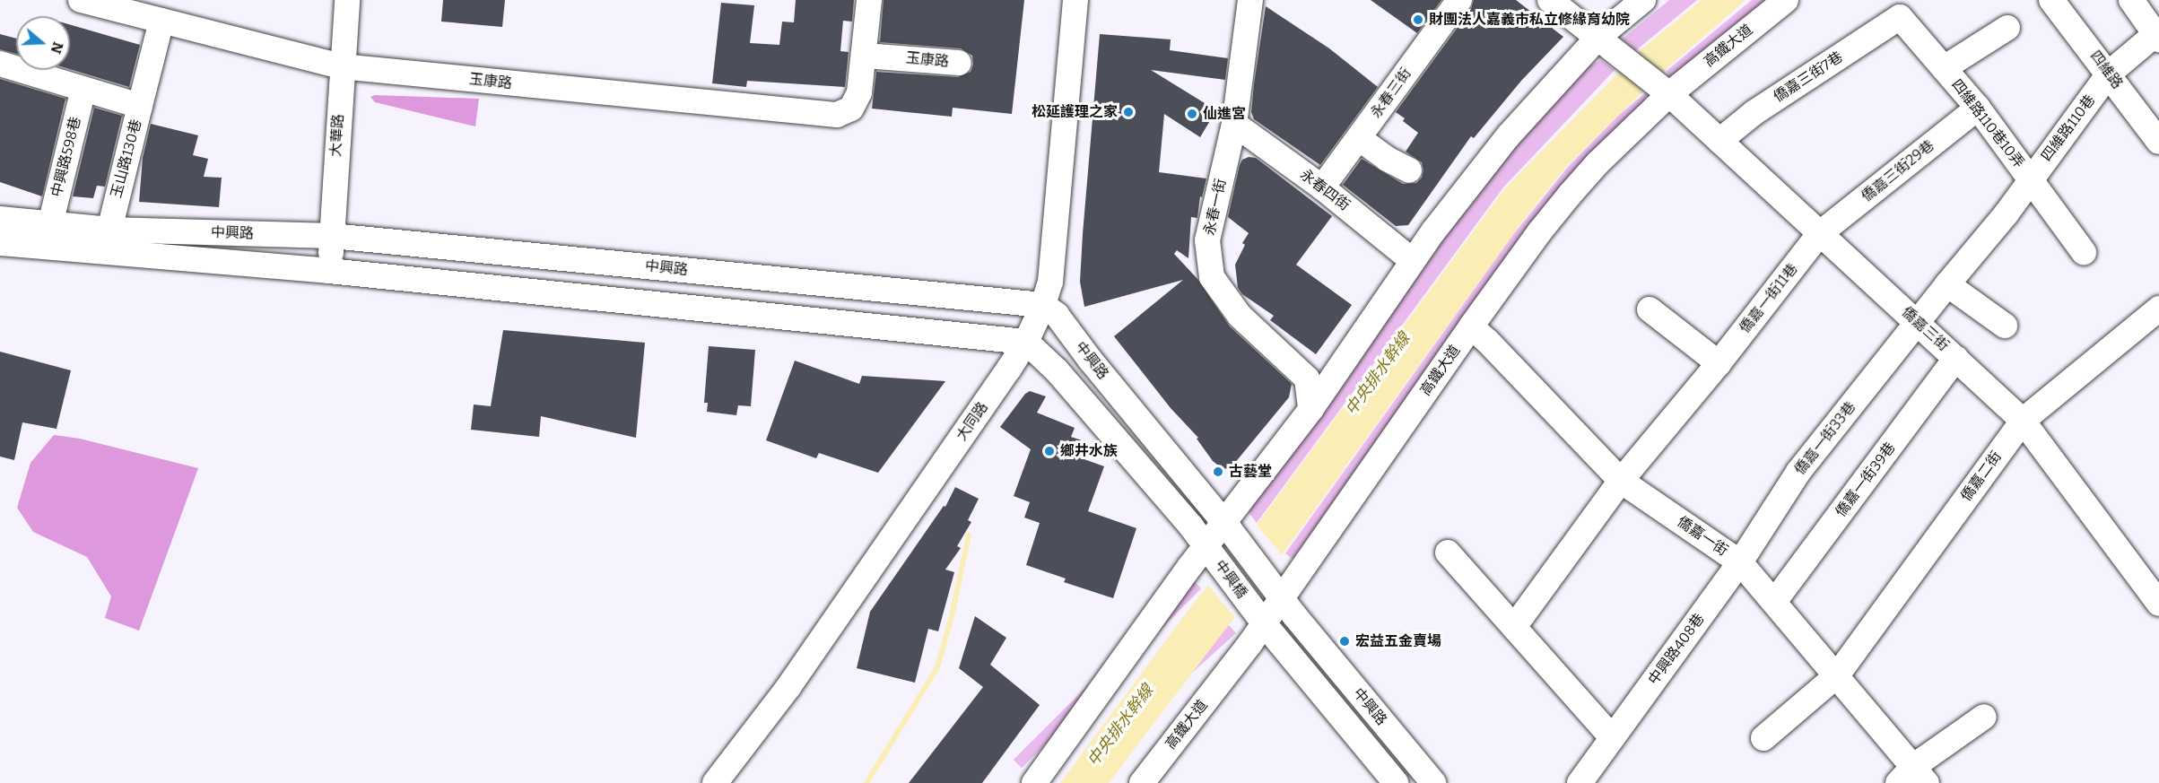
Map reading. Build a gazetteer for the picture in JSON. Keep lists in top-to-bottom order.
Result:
{
  "streets": {
    "street": [
      "高鐵大道",
      "玉康路",
      "四維路",
      "僑嘉三街7巷",
      "永春三街",
      "四維路110巷10弄",
      "四維路110巷",
      "大華路",
      "中興路598巷",
      "玉山路130巷",
      "僑嘉三街29巷",
      "永春四街",
      "永春一街",
      "中興路",
      "僑嘉一街11巷",
      "僑嘉三街",
      "大同路",
      "僑嘉一街33巷",
      "僑嘉二街",
      "僑嘉一街39巷",
      "僑嘉一街",
      "中興橋",
      "中興路408巷"
    ]
  },
  "crossings": [
    ["高鐵大道", "中興路"],
    ["高鐵大道", "僑嘉三街"],
    ["高鐵大道", "僑嘉一街"],
    ["高鐵大道", "中興橋"],
    ["玉康路", "大華路"],
    ["四維路", "四維路110巷"],
    ["僑嘉三街7巷", "四維路110巷10弄"],
    ["僑嘉三街7巷", "僑嘉三街"],
    ["永春三街", "永春四街"],
    ["四維路110巷10弄", "四維路110巷"],
    ["四維路110巷10弄", "僑嘉三街29巷"],
    ["四維路110巷", "僑嘉三街"],
    ["四維路110巷", "僑嘉一街33巷"],
    ["大華路", "中興路"],
    ["中興路598巷", "玉山路130巷"],
    ["中興路598巷", "中興路"],
    ["玉山路130巷", "中興路"],
    ["僑嘉三街29巷", "僑嘉一街11巷"],
    ["僑嘉三街29巷", "僑嘉三街"],
    ["永春四街", "永春一街"],
    ["中興路", "大同路"],
    ["中興路", "中興橋"],
    ["僑嘉一街11巷", "僑嘉三街"],
    ["僑嘉一街11巷", "僑嘉一街"],
    ["僑嘉三街", "僑嘉一街33巷"],
    ["僑嘉三街", "僑嘉二街"],
    ["僑嘉三街", "僑嘉一街39巷"],
    ["僑嘉一街33巷", "僑嘉一街"],
    ["僑嘉一街33巷", "中興路408巷"],
    ["僑嘉二街", "僑嘉一街"],
    ["僑嘉一街39巷", "僑嘉一街"],
    ["僑嘉一街", "中興路408巷"]
  ],
  "water": ["中央排水幹線"],
  "places": [
    "財團法人嘉義市私立修緣育幼院",
    "松延護理之家",
    "仙進宮",
    "鄉井水族",
    "古藝堂",
    "宏益五金賣場"
  ],
  "north": "right"
}
